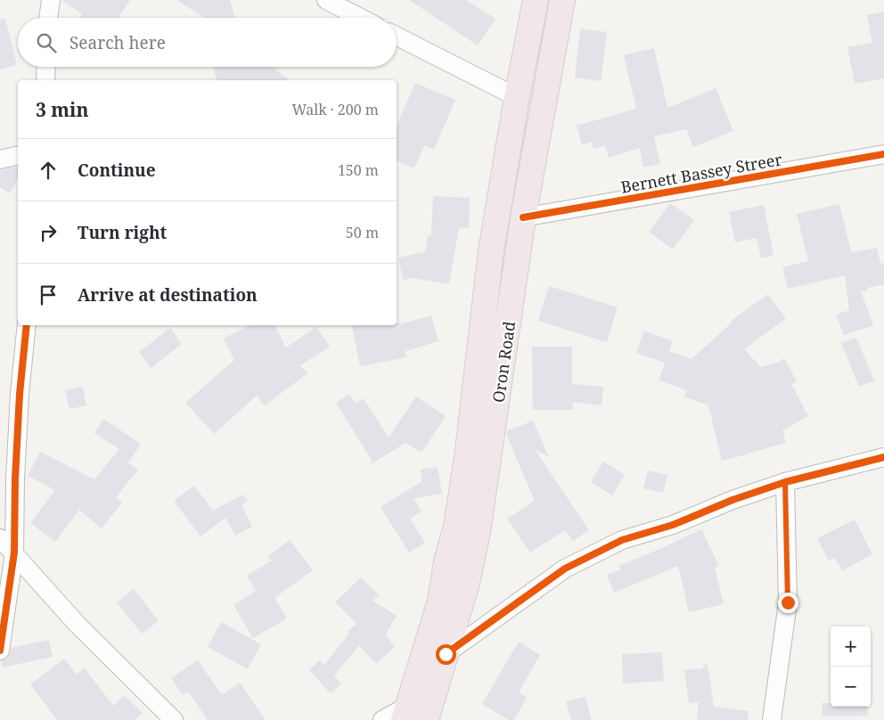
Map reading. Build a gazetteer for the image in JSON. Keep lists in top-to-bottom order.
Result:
{
  "streets": {
    "highway": ["Oron Road"],
    "street": ["Bernett Bassey Streer"]
  },
  "crossings": [
    ["Bernett Bassey Streer", "Oron Road"]
  ],
  "page": {
    "search": "Search here",
    "heading": ["3 min", "Walk · 200 m"],
    "list": [
      ["Continue", "150 m"],
      ["Turn right", "50 m"],
      "Arrive at destination"
    ],
    "map_buttons": ["+", "−"]
  }
}
